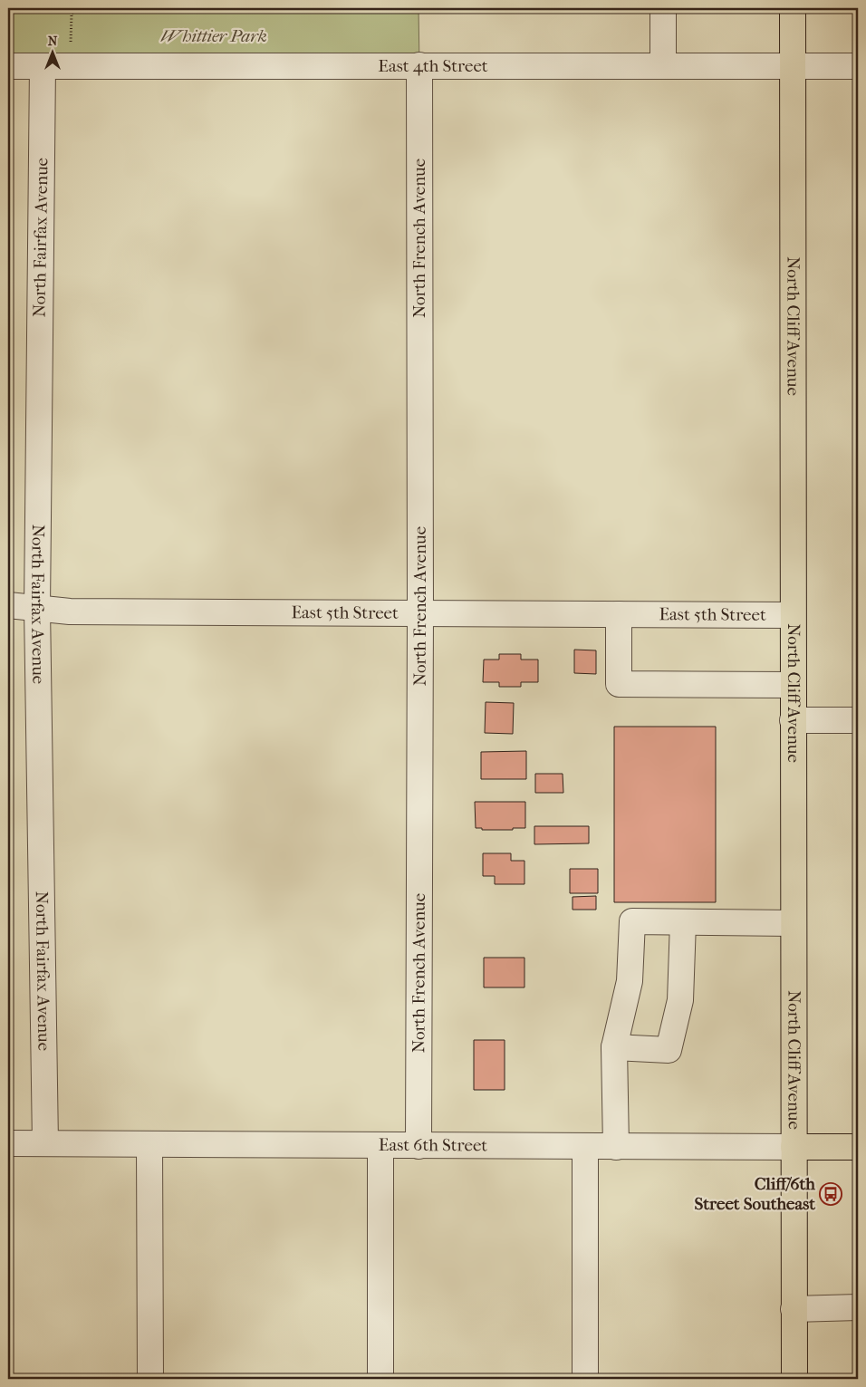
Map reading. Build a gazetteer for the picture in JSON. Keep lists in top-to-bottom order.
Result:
{
  "streets": {
    "main road": ["North Cliff Avenue", "East 6th Street"],
    "street": [
      "East 4th Street",
      "North Fairfax Avenue",
      "North French Avenue",
      "East 5th Street"
    ]
  },
  "crossings": [
    ["East 4th Street", "North Fairfax Avenue"],
    ["East 4th Street", "North French Avenue"],
    ["East 4th Street", "North Cliff Avenue"],
    ["North Fairfax Avenue", "East 5th Street"],
    ["North Fairfax Avenue", "East 6th Street"],
    ["North French Avenue", "East 5th Street"],
    ["North French Avenue", "East 6th Street"],
    ["North Cliff Avenue", "East 5th Street"],
    ["North Cliff Avenue", "East 6th Street"]
  ],
  "parks": ["Whittier Park"],
  "places": {
    "bus stop": ["Cliff/6th Street Southeast"]
  },
  "north": "top"
}
